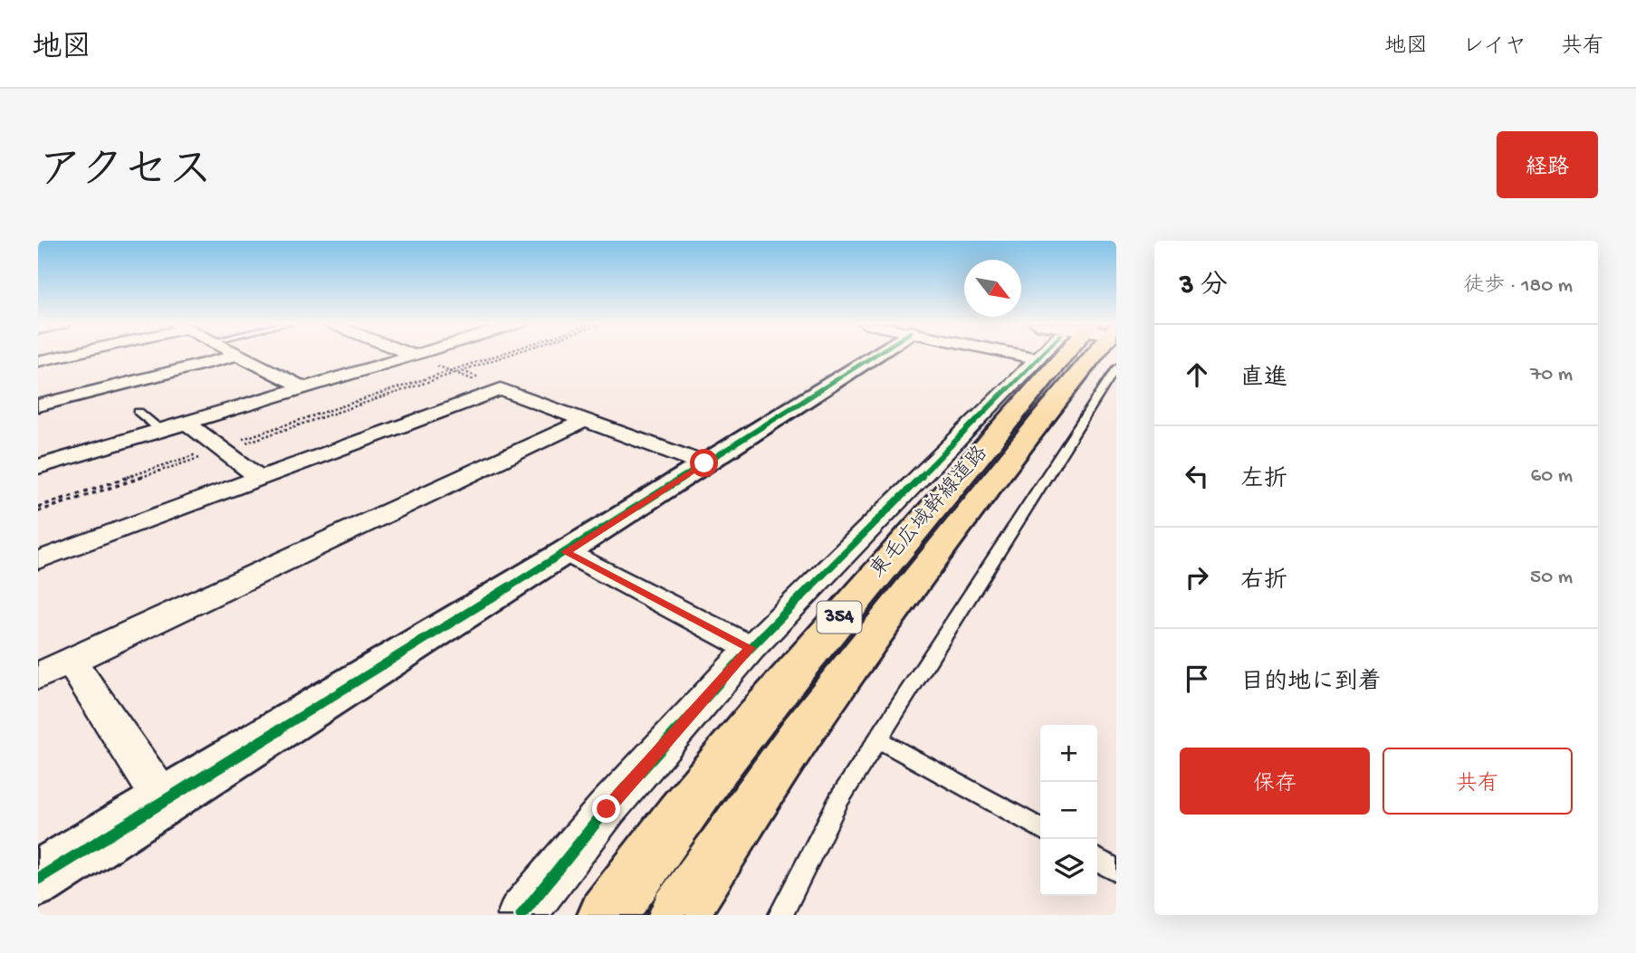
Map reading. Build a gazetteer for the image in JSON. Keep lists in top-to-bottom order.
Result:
{
  "streets": {
    "highway": ["東毛広域幹線道路", "354"]
  },
  "north": "bottom right",
  "page": {
    "header": "地図",
    "nav": ["地図", "レイヤ", "共有"],
    "title": "アクセス",
    "buttons": [
      "経路",
      ["保存", "共有"]
    ],
    "heading": ["3 分", "徒歩 · 180 m"],
    "list": [
      ["直進", "70 m"],
      ["左折", "60 m"],
      ["右折", "50 m"],
      "目的地に到着"
    ],
    "map_buttons": ["+", "−"]
  }
}
